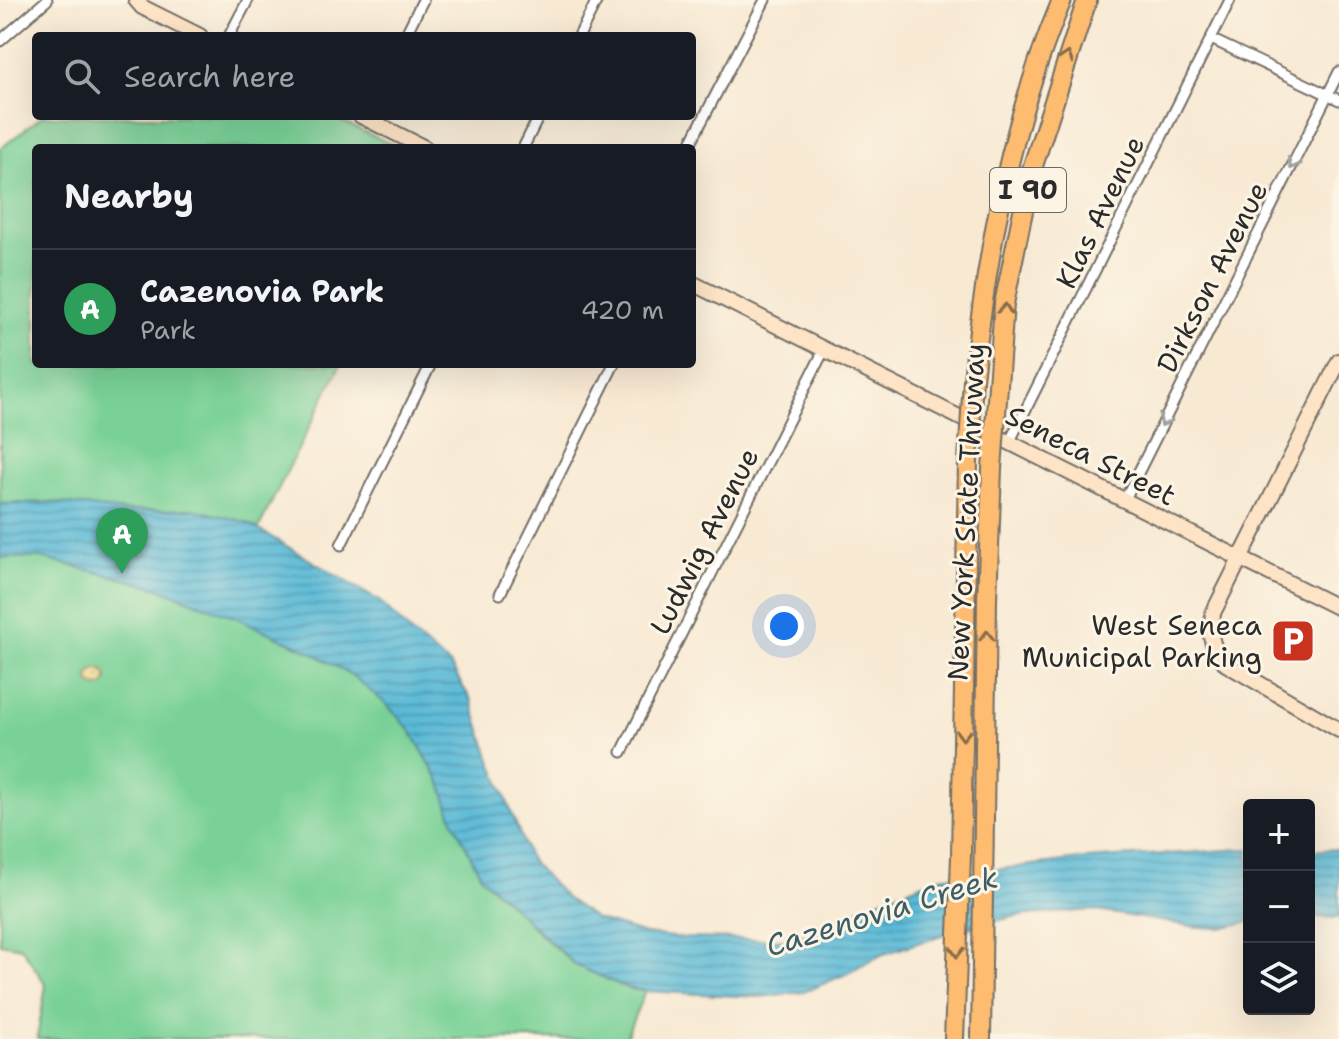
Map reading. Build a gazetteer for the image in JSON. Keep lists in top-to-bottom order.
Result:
{
  "streets": {
    "highway": ["I 90", "New York State Thruway"],
    "main road": ["Seneca Street"],
    "street": ["Klas Avenue", "Dirkson Avenue", "Ludwig Avenue"]
  },
  "crossings": [
    ["Klas Avenue", "Seneca Street"],
    ["Dirkson Avenue", "Seneca Street"],
    ["Seneca Street", "Ludwig Avenue"]
  ],
  "one_way": ["Dirkson Avenue"],
  "water": ["Cazenovia Creek"],
  "places": {
    "parking": ["West Seneca Municipal Parking"]
  },
  "page": {
    "search": "Search here",
    "heading": "Nearby",
    "list": [
      {
        "mark": "A",
        "name": "Cazenovia Park",
        "note": "Park",
        "value": "420 m"
      }
    ],
    "pins": "A",
    "map_buttons": ["+", "−"]
  }
}
